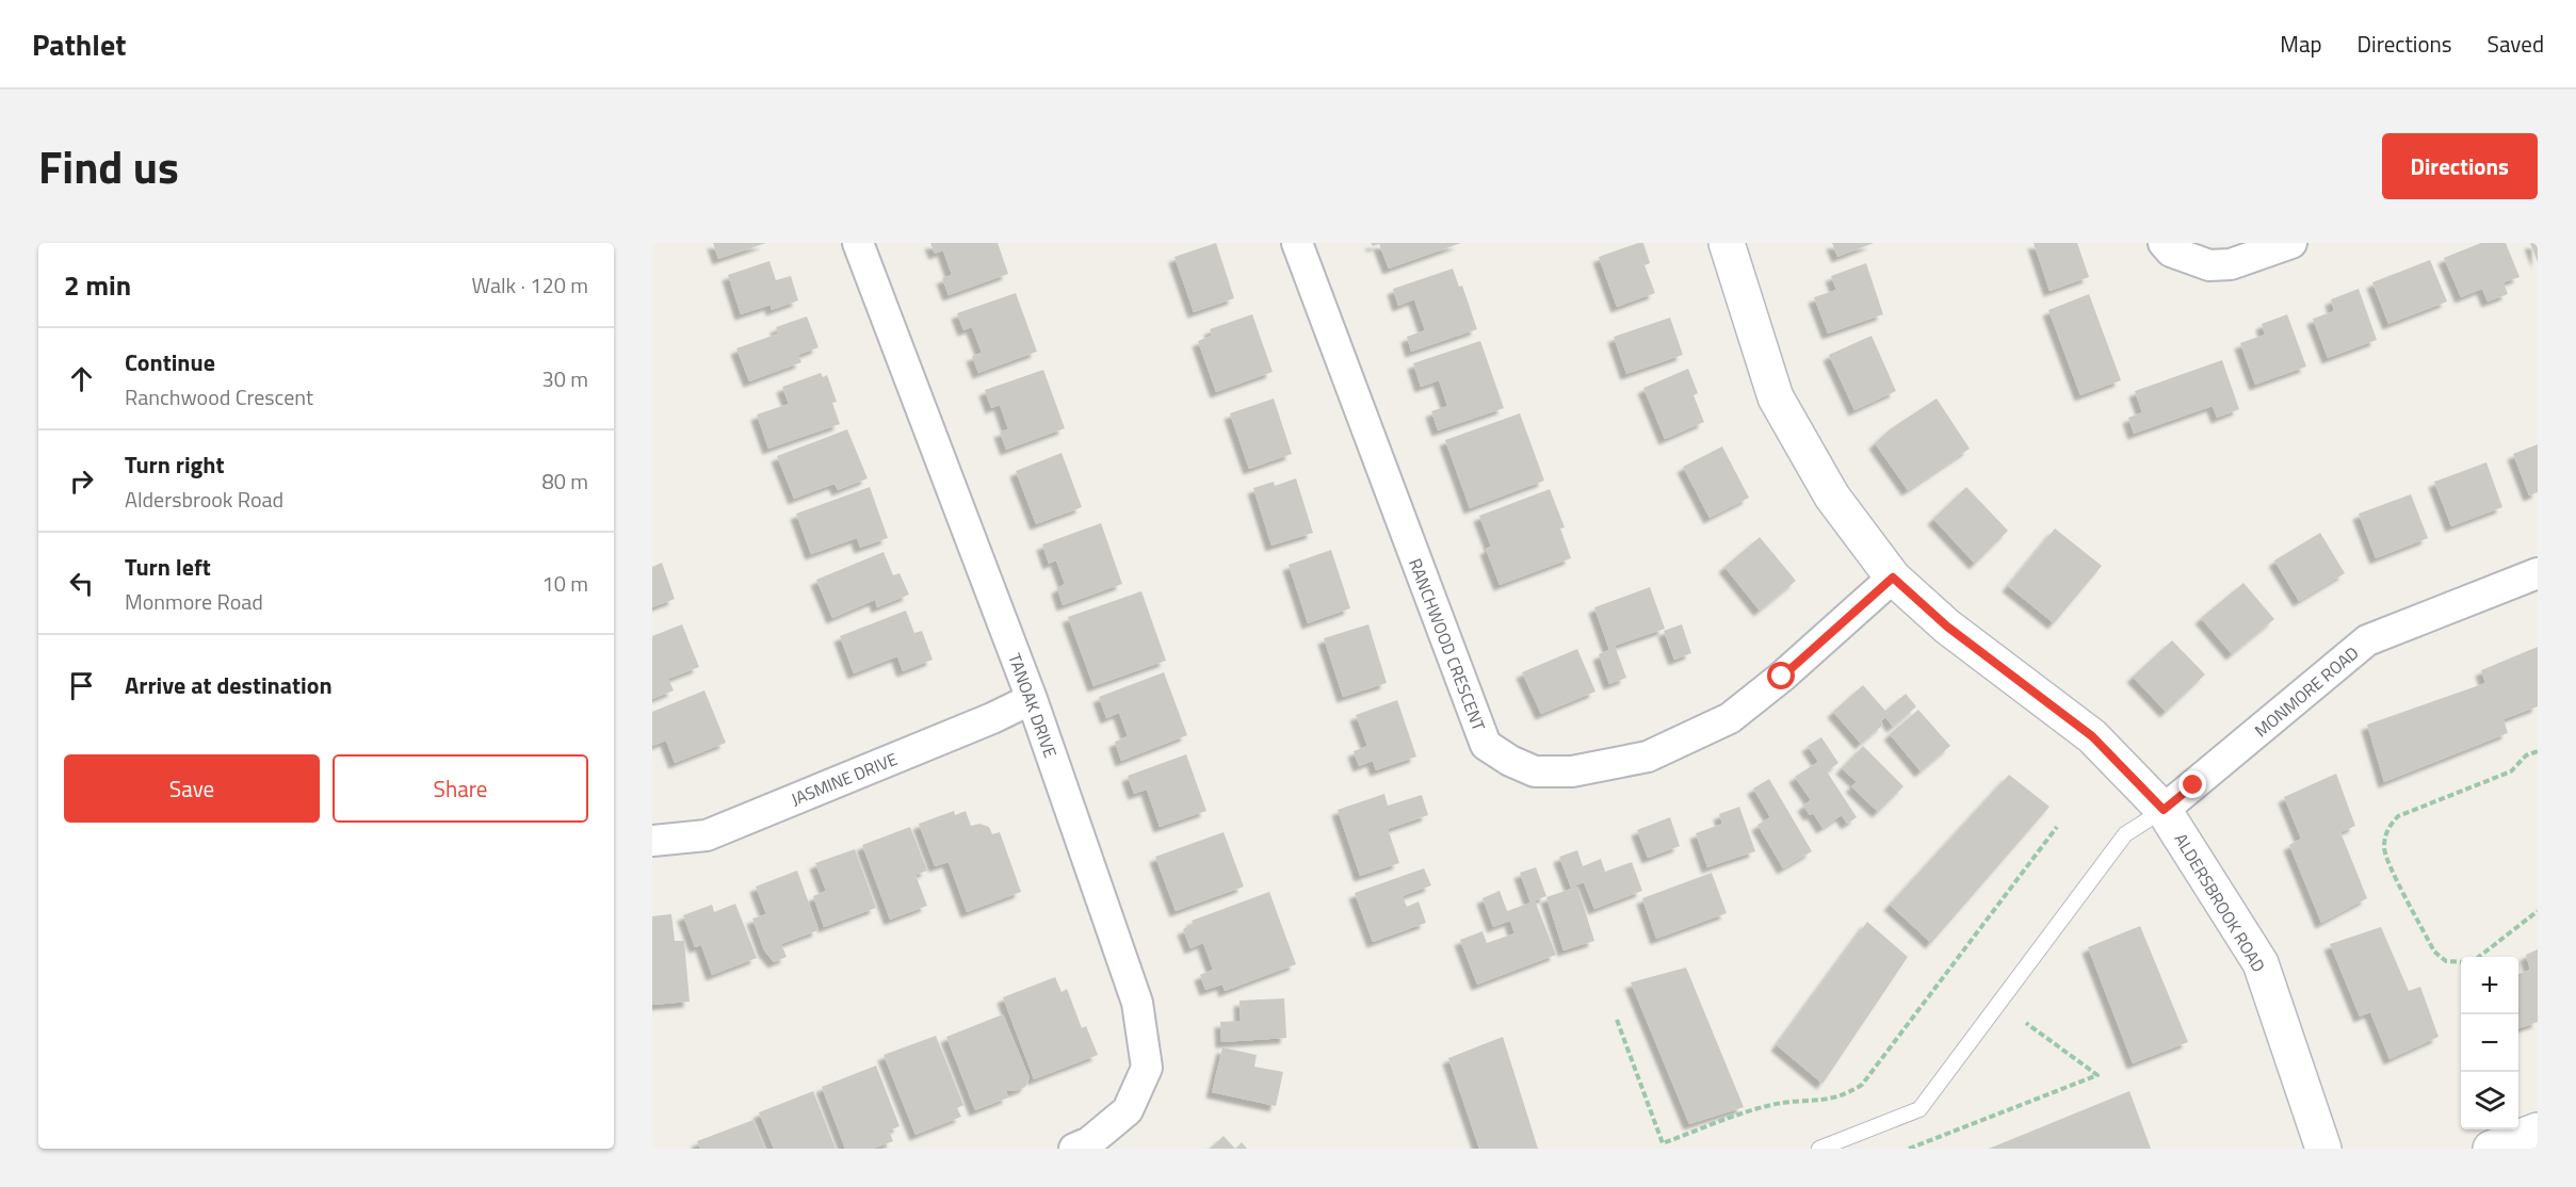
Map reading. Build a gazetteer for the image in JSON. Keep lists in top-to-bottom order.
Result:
{
  "streets": {
    "street": [
      "RANCHWOOD CRESCENT",
      "MONMORE ROAD",
      "TANOAK DRIVE",
      "JASMINE DRIVE",
      "ALDERSBROOK ROAD"
    ]
  },
  "crossings": [
    ["RANCHWOOD CRESCENT", "ALDERSBROOK ROAD"],
    ["MONMORE ROAD", "ALDERSBROOK ROAD"],
    ["TANOAK DRIVE", "JASMINE DRIVE"]
  ],
  "page": {
    "header": "Pathlet",
    "nav": ["Map", "Directions", "Saved"],
    "title": "Find us",
    "buttons": [
      "Directions",
      ["Save", "Share"]
    ],
    "heading": ["2 min", "Walk · 120 m"],
    "list": [
      ["Continue", "Ranchwood Crescent", "30 m"],
      ["Turn right", "Aldersbrook Road", "80 m"],
      ["Turn left", "Monmore Road", "10 m"],
      "Arrive at destination"
    ],
    "map_buttons": ["+", "−"]
  }
}
